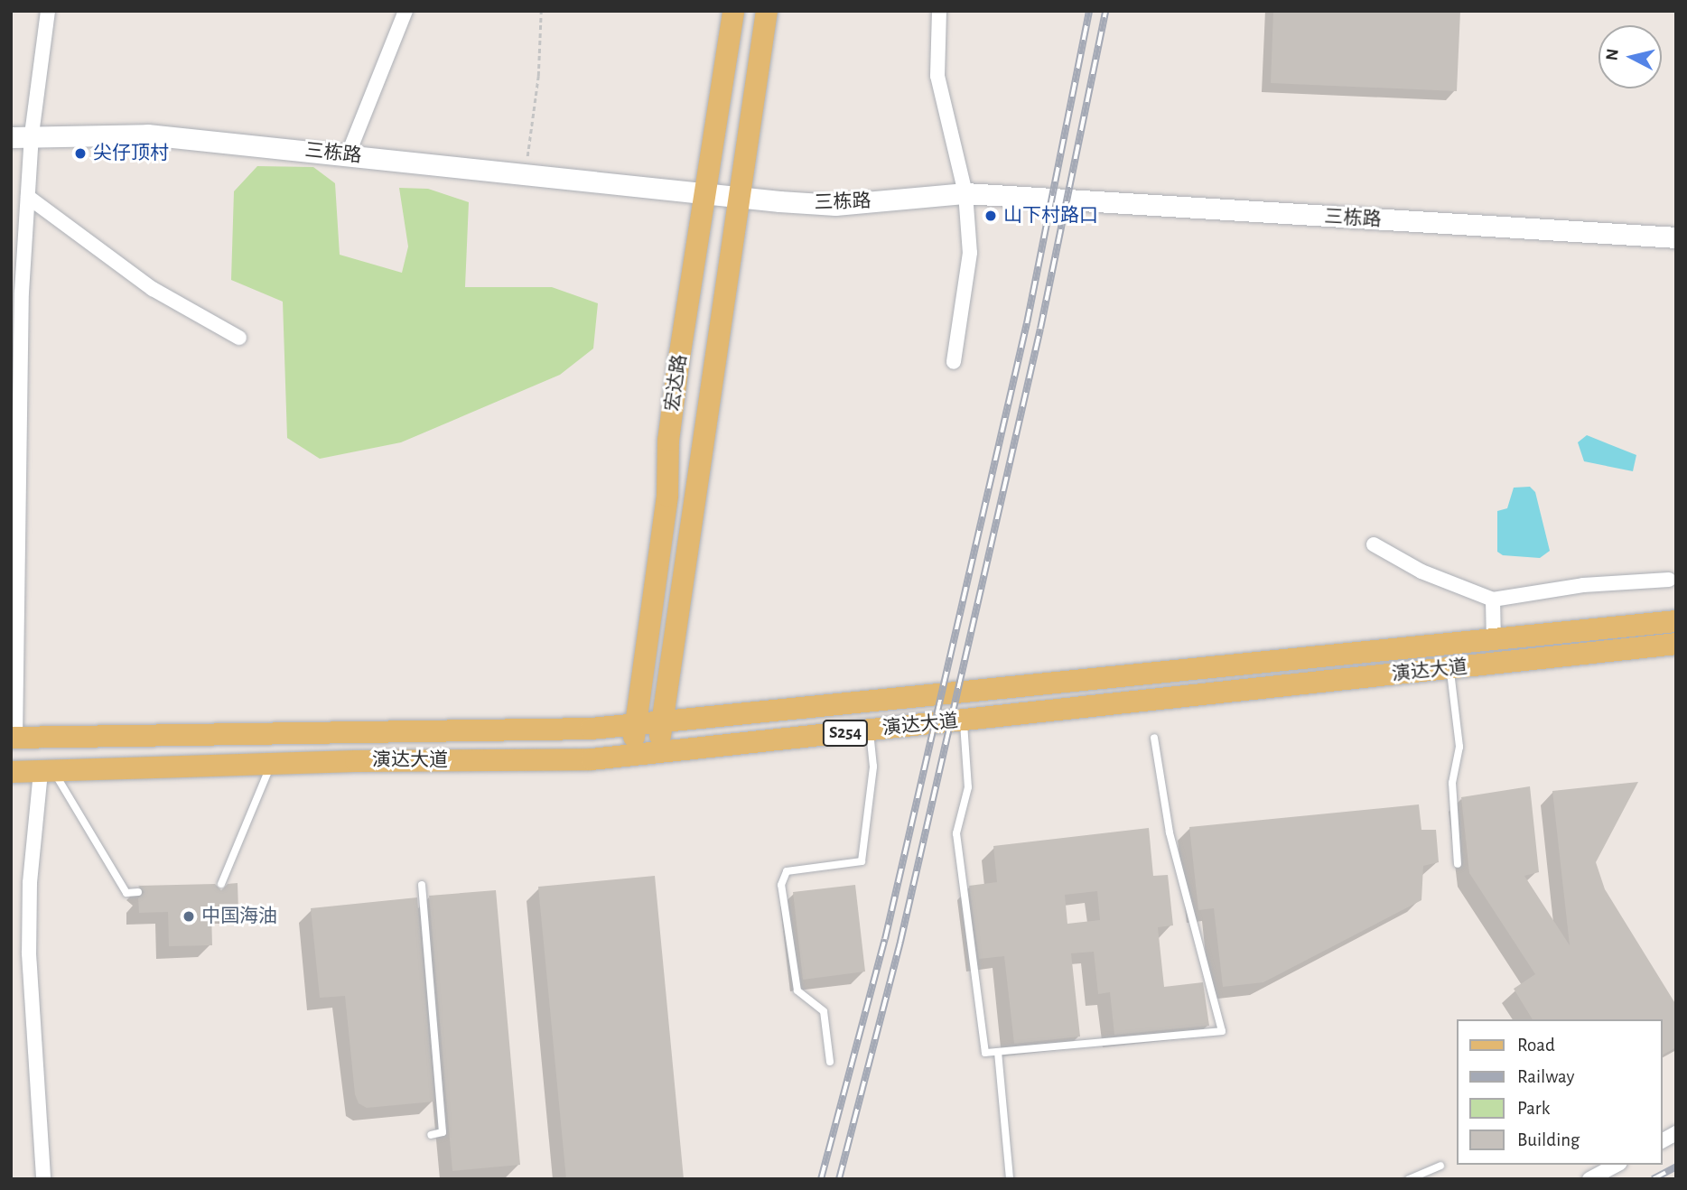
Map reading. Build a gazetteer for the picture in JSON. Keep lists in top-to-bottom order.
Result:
{
  "streets": {
    "main road": [
      "三栋路",
      "宏达路",
      "演达大道",
      "S254"
    ]
  },
  "crossings": [
    ["三栋路", "宏达路"],
    ["宏达路", "演达大道"]
  ],
  "places": ["尖仔顶村", "山下村路口", "中国海油"],
  "legend": [
    "Road",
    "Railway",
    "Park",
    "Building"
  ],
  "north": "left"
}
